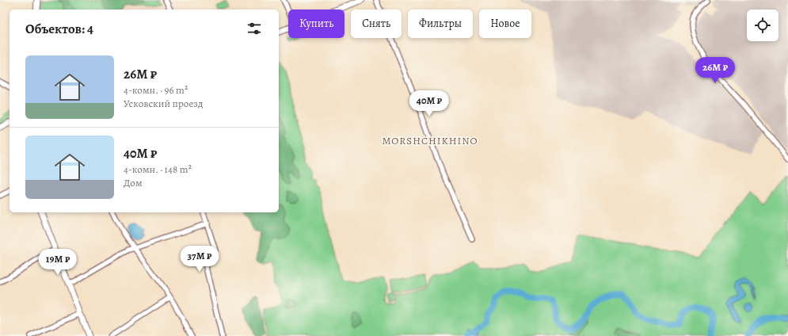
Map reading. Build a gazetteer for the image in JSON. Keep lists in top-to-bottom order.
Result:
{
  "districts": ["MORSHCHIKHINO"],
  "page": {
    "chip": [
      "Купить",
      "Снять",
      "Фильтры",
      "Новое"
    ],
    "heading": "Объектов: 4",
    "list": [
      {
        "name": "26M ₽",
        "note": "4-комн. · 96 m² · Усковский проезд"
      },
      {
        "name": "40M ₽",
        "note": "4-комн. · 148 m² · Дом"
      }
    ],
    "price": [
      "26M ₽",
      "40M ₽",
      "37M ₽",
      "19M ₽"
    ]
  }
}
